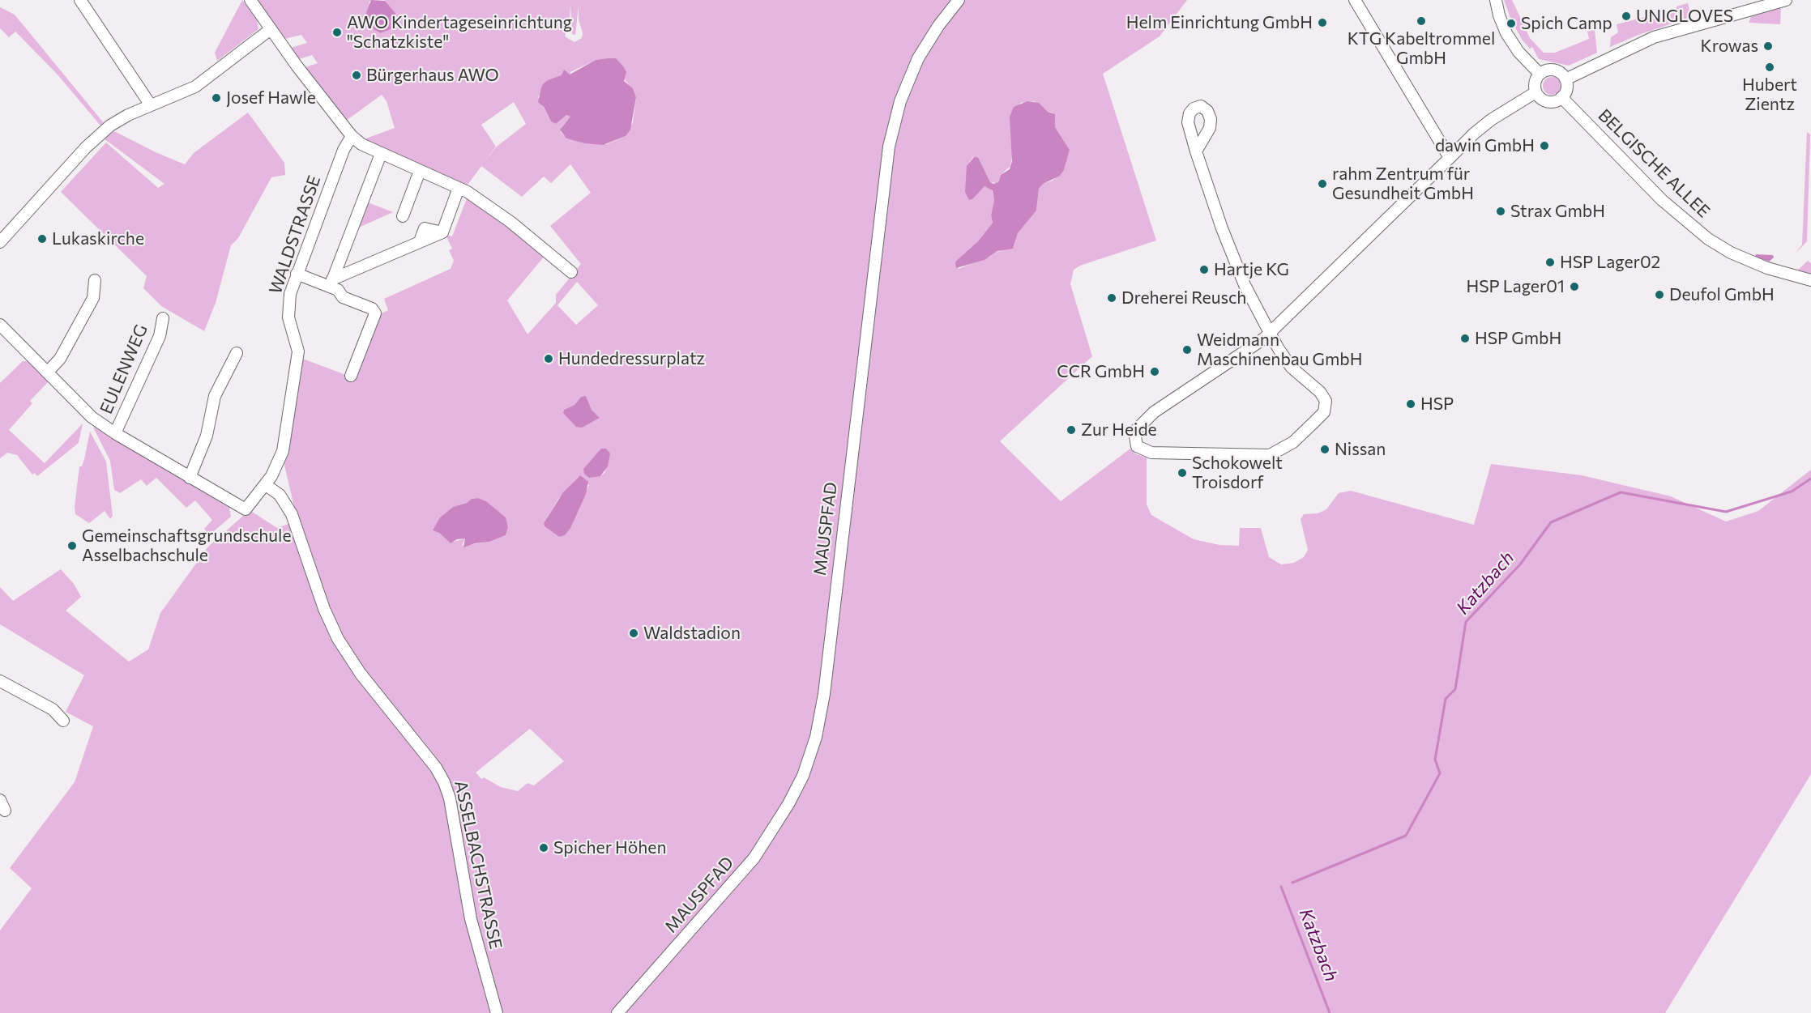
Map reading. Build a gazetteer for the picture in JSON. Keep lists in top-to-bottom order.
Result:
{
  "streets": {
    "street": [
      "BELGISCHE ALLEE",
      "WALDSTRASSE",
      "EULENWEG",
      "MAUSPFAD",
      "ASSELBACHSTRASSE"
    ]
  },
  "crossings": [
    ["WALDSTRASSE", "ASSELBACHSTRASSE"]
  ],
  "water": ["Katzbach"],
  "places": [
    "UNIGLOVES",
    "KTG Kabeltrommel GmbH",
    "Helm Einrichtung GmbH",
    "Spich Camp",
    "AWO Kindertageseinrichtung \"Schatzkiste\"",
    "Krowas",
    "Hubert Zientz",
    "Bürgerhaus AWO",
    "Josef Hawle",
    "dawin GmbH",
    "rahm Zentrum für Gesundheit GmbH",
    "Strax GmbH",
    "Lukaskirche",
    "HSP Lager02",
    "Hartje KG",
    "HSP Lager01",
    "Deufol GmbH",
    "Dreherei Reusch",
    "HSP GmbH",
    "Weidmann Maschinenbau GmbH",
    "Hundedressurplatz",
    "CCR GmbH",
    "HSP",
    "Zur Heide",
    "Nissan",
    "Schokowelt Troisdorf",
    "Gemeinschaftsgrundschule Asselbachschule",
    "Waldstadion",
    "Spicher Höhen"
  ]
}
